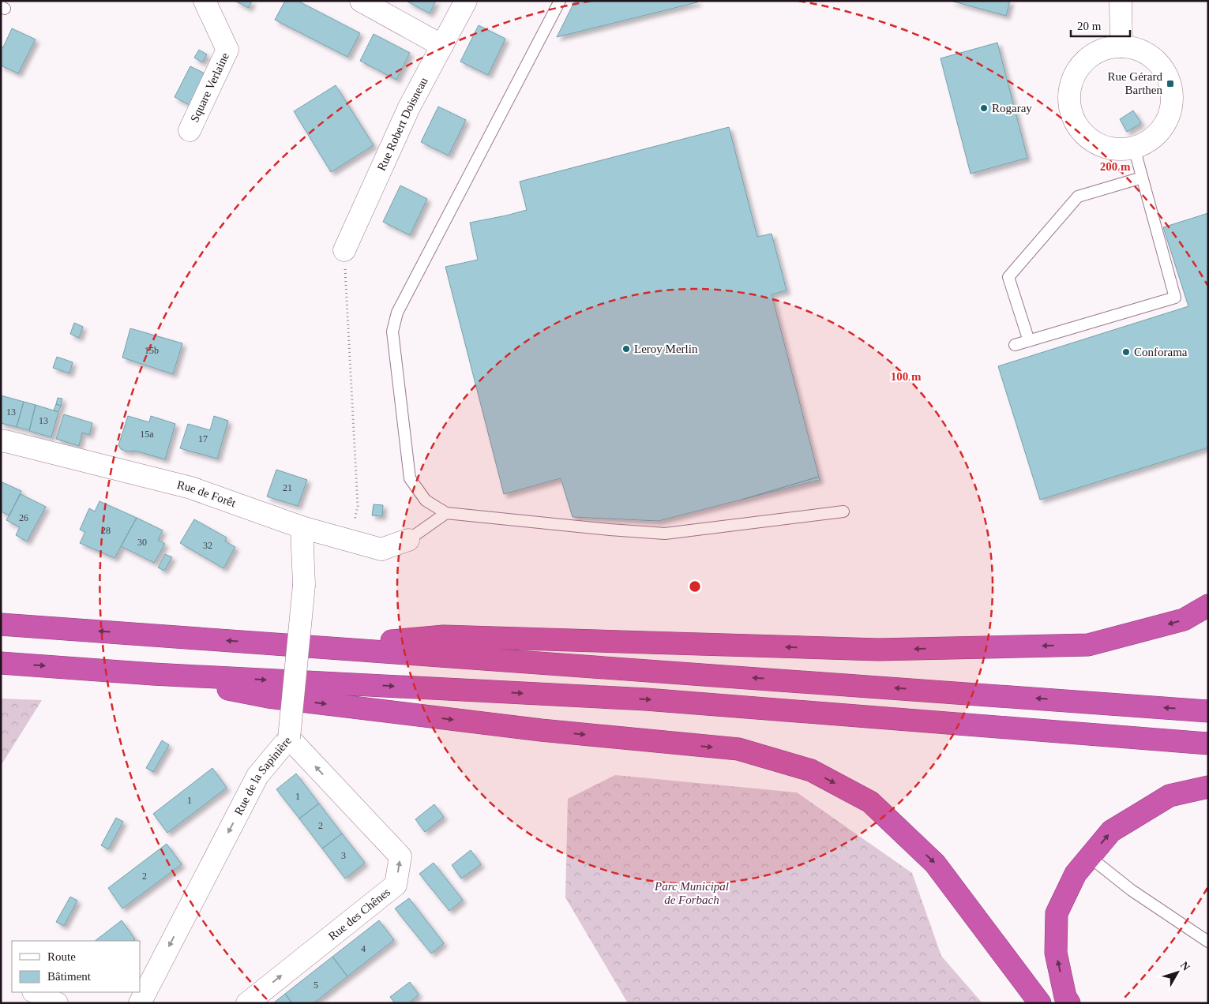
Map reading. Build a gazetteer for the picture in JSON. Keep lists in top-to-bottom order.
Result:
{
  "streets": {
    "street": [
      "Square Verlaine",
      "Rue Robert Doisneau",
      "Rue de Forêt",
      "Rue de la Sapinière",
      "Rue des Chênes"
    ]
  },
  "crossings": [
    ["Rue de Forêt", "Rue de la Sapinière"],
    ["Rue de la Sapinière", "Rue des Chênes"]
  ],
  "one_way": ["Rue de la Sapinière"],
  "parks": ["Parc Municipal de Forbach"],
  "places": {
    "transit": ["Rue Gérard Barthen"],
    "other": ["Rogaray", "Leroy Merlin", "Conforama"]
  },
  "house_numbers": [
    "15b",
    "13",
    "13",
    "15a",
    "17",
    "21",
    "26",
    "28",
    "30",
    "32",
    "1",
    "1",
    "2",
    "3",
    "2",
    "4",
    "5"
  ],
  "legend": ["Route", "Bâtiment"],
  "scale_bar": "20 m",
  "north": "top right",
  "rings": ["200 m", "100 m"]
}
